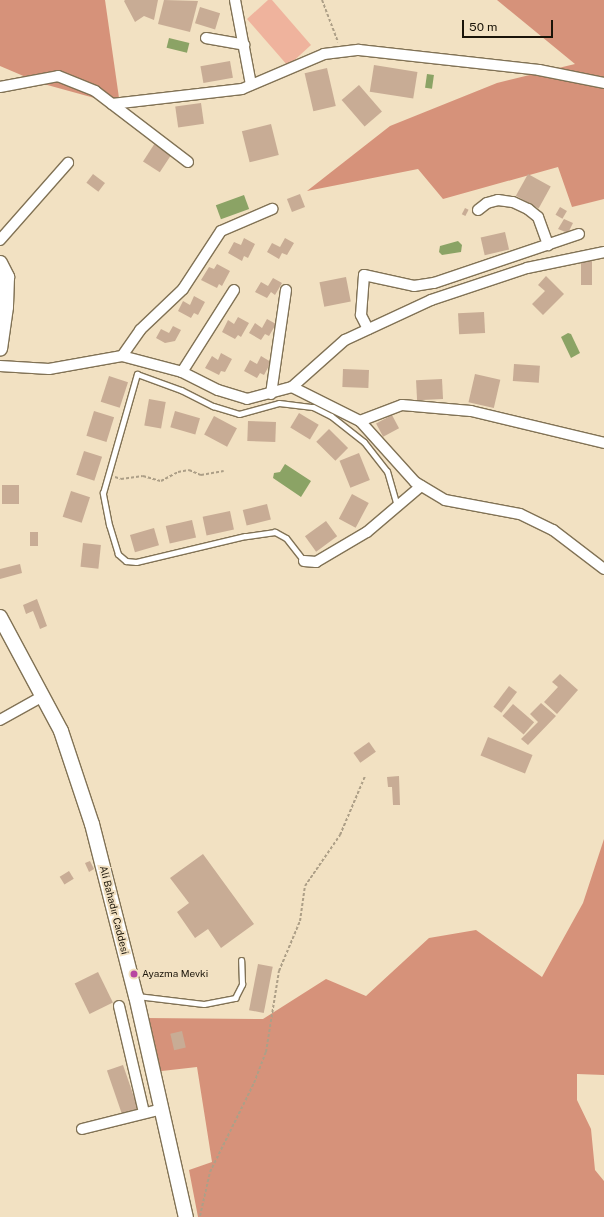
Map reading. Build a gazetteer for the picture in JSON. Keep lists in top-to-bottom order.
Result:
{
  "streets": {
    "main road": ["Ali Bahadır Caddesi"]
  },
  "places": ["Ayazma Mevki"],
  "scale_bar": "50 m"
}
